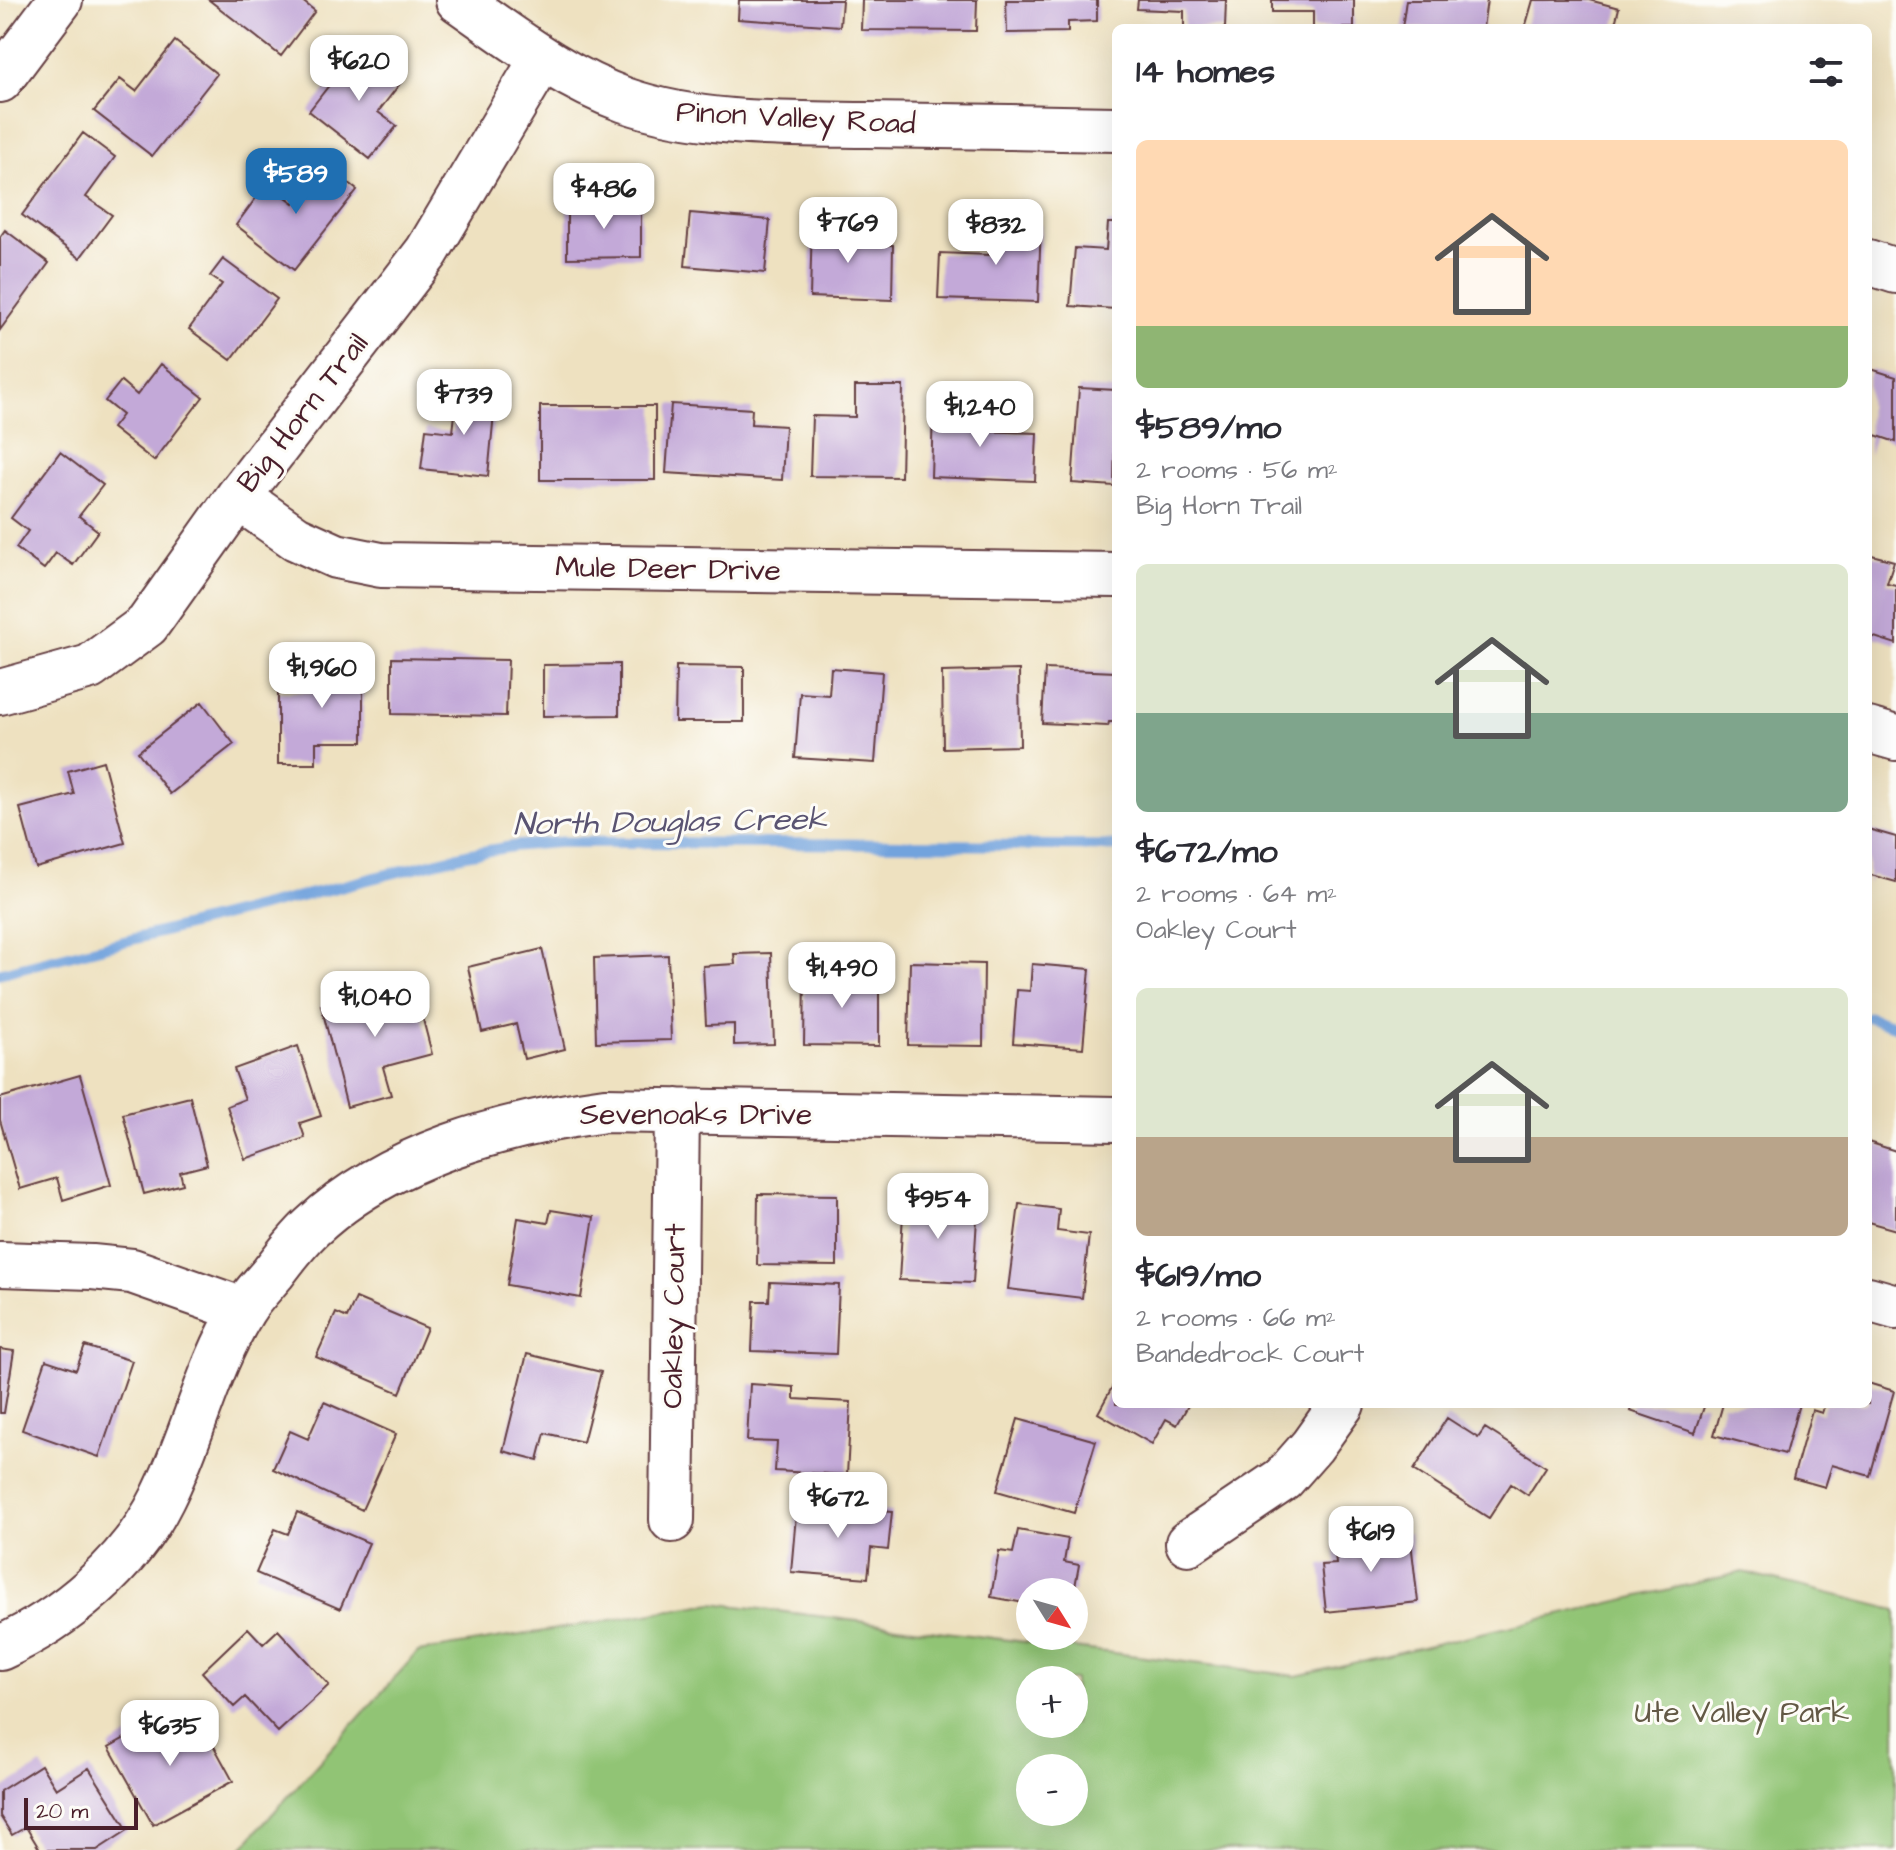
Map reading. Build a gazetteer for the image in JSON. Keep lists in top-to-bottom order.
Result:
{
  "streets": {
    "street": [
      "Pinon Valley Road",
      "Big Horn Trail",
      "Mule Deer Drive",
      "Sevenoaks Drive",
      "Oakley Court"
    ]
  },
  "crossings": [
    ["Pinon Valley Road", "Big Horn Trail"],
    ["Big Horn Trail", "Mule Deer Drive"],
    ["Sevenoaks Drive", "Oakley Court"]
  ],
  "water": ["North Douglas Creek"],
  "parks": ["Ute Valley Park"],
  "scale_bar": "20 m",
  "north": "bottom right",
  "page": {
    "heading": "14 homes",
    "price": [
      "$620",
      "$589",
      "$486",
      "$769",
      "$832",
      "$739",
      "$1,240",
      "$1,960",
      "$1,490",
      "$1,040",
      "$954",
      "$672",
      "$619",
      "$635"
    ],
    "list": [
      {
        "name": "$589/mo",
        "note": "2 rooms · 56 m² · Big Horn Trail"
      },
      {
        "name": "$672/mo",
        "note": "2 rooms · 64 m² · Oakley Court"
      },
      {
        "name": "$619/mo",
        "note": "2 rooms · 66 m² · Bandedrock Court"
      }
    ],
    "map_buttons": ["+", "−"],
    "scale": "20 m"
  }
}
